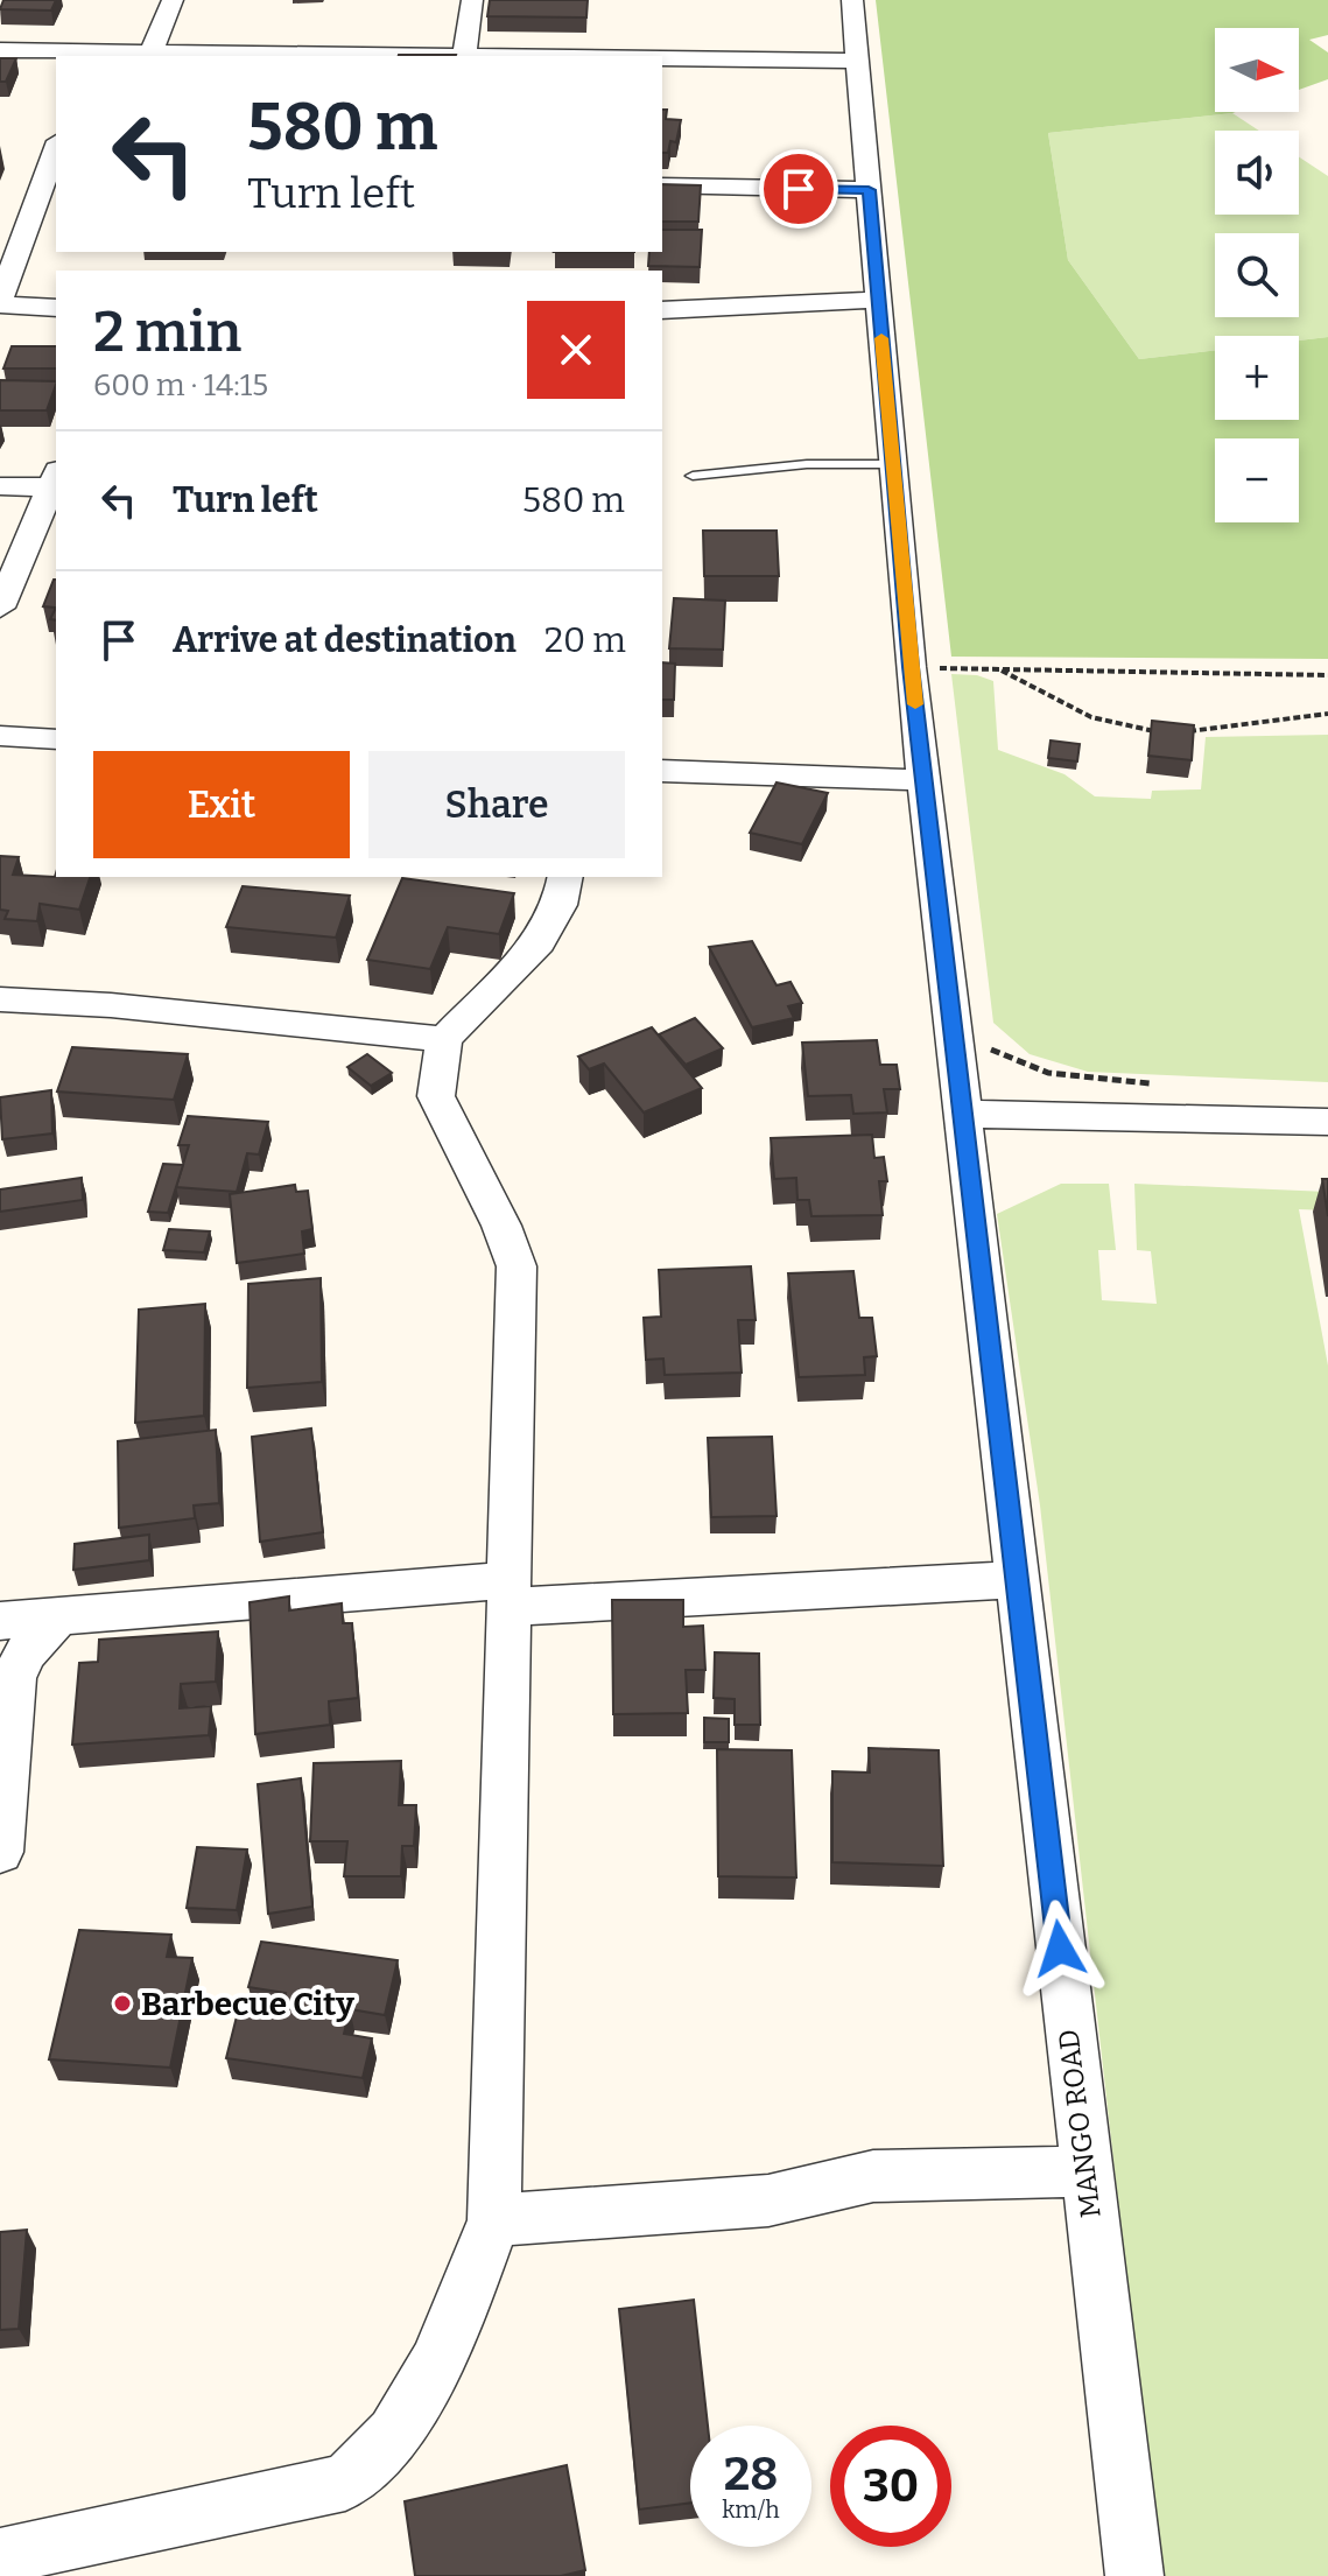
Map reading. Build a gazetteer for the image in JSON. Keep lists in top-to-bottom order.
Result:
{
  "streets": {
    "street": ["MANGO ROAD"]
  },
  "places": ["Barbecue City"],
  "north": "right",
  "page": {
    "map_buttons": ["+", "−"],
    "turn": ["580 m", "Turn left"],
    "heading": ["2 min", "600 m · 14:15"],
    "list": [
      {
        "name": "Turn left",
        "value": "580 m"
      },
      {
        "name": "Arrive at destination",
        "value": "20 m"
      }
    ],
    "buttons": ["Exit", "Share"],
    "speed": "28 km/h",
    "limit": "30"
  }
}
